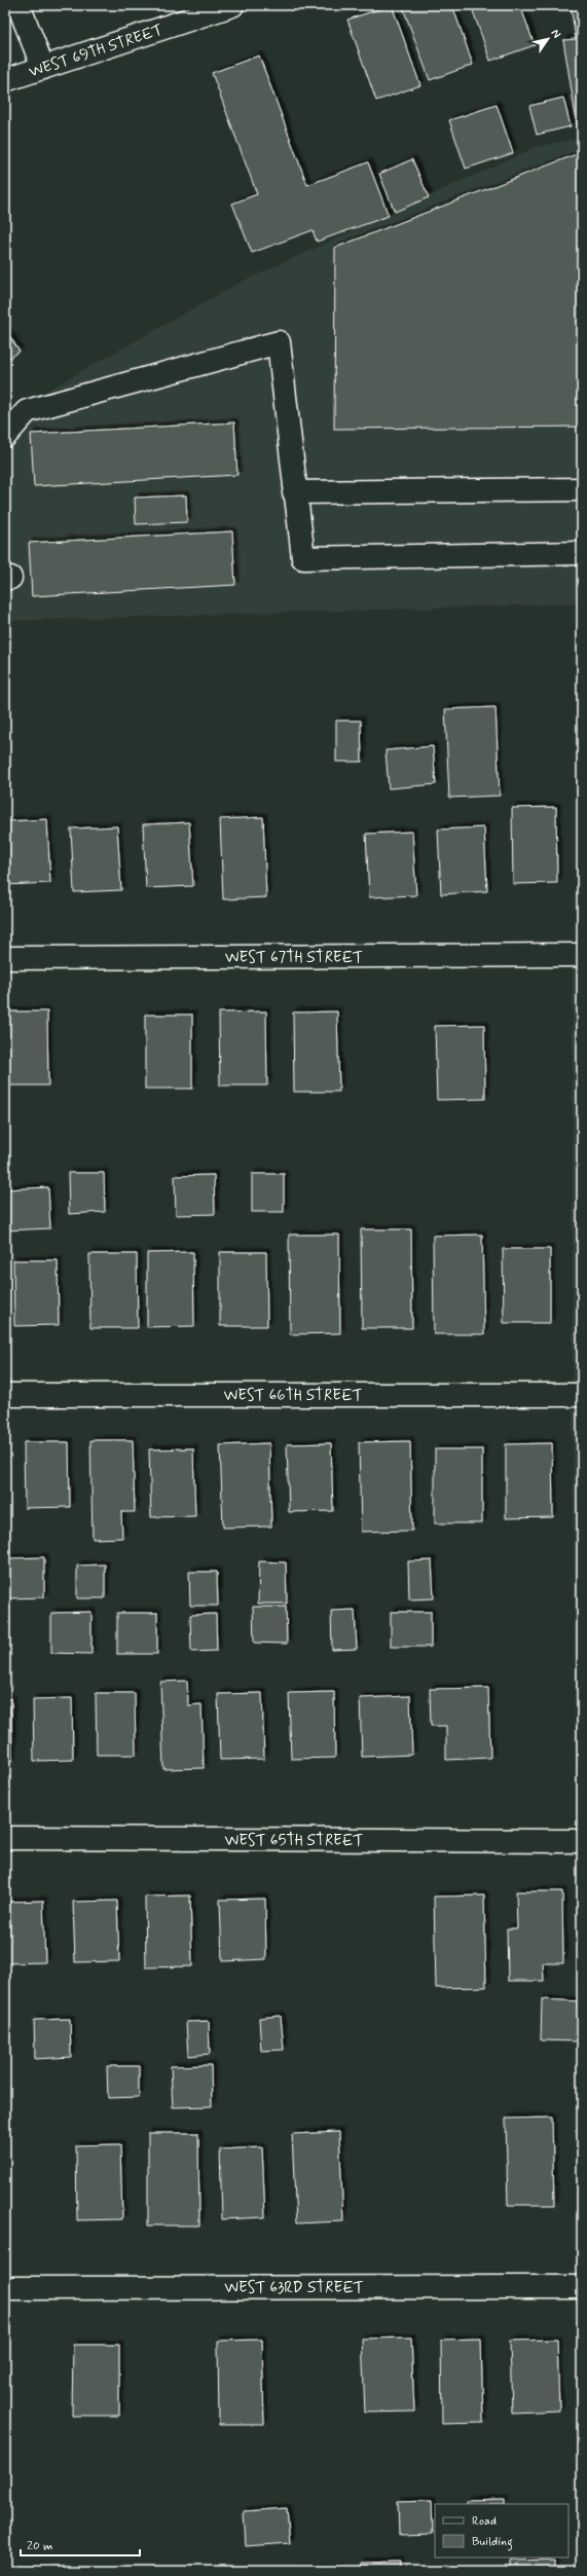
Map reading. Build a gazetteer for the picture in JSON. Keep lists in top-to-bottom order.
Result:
{
  "streets": {
    "street": [
      "WEST 69TH STREET",
      "WEST 67TH STREET",
      "WEST 66TH STREET",
      "WEST 65TH STREET",
      "WEST 63RD STREET"
    ]
  },
  "legend": ["Road", "Building"],
  "scale_bar": "20 m",
  "north": "top right"
}
